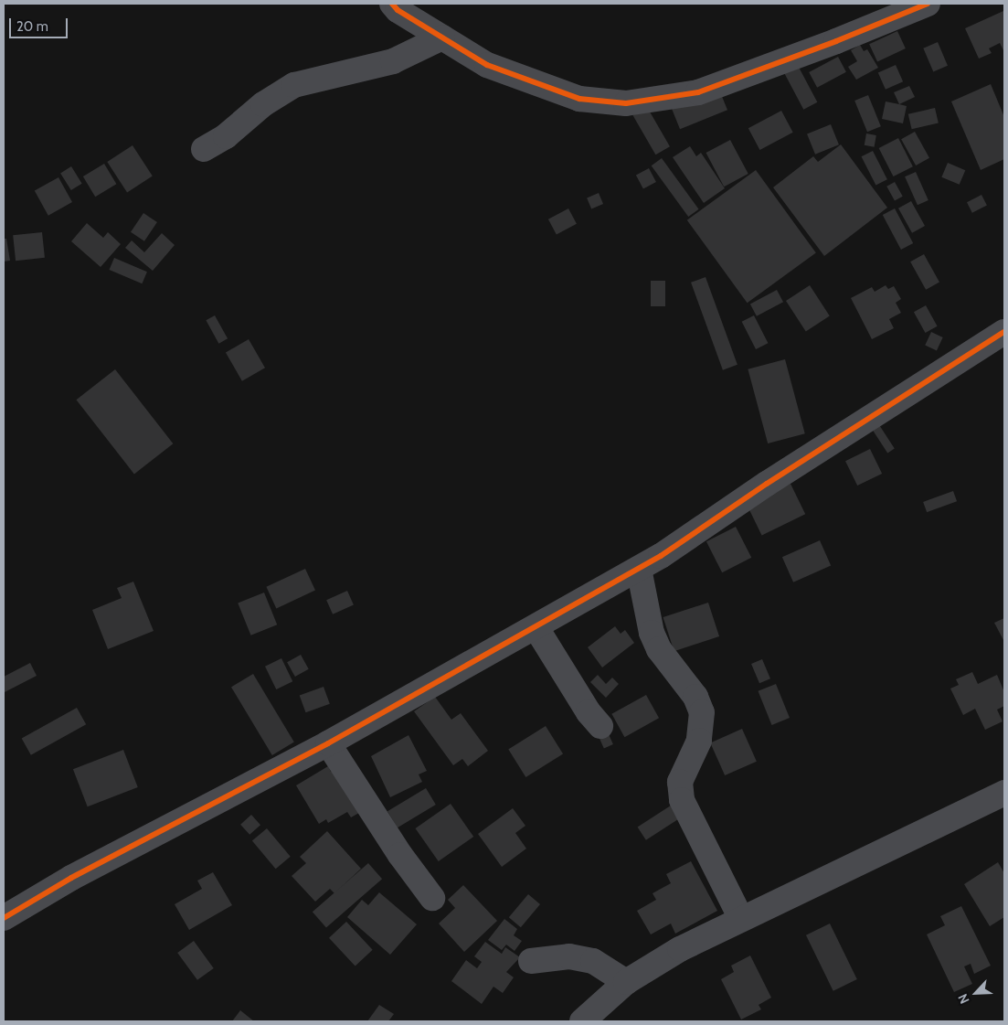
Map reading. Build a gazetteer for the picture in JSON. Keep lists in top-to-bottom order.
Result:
{
  "scale_bar": "20 m",
  "north": "bottom left"
}
